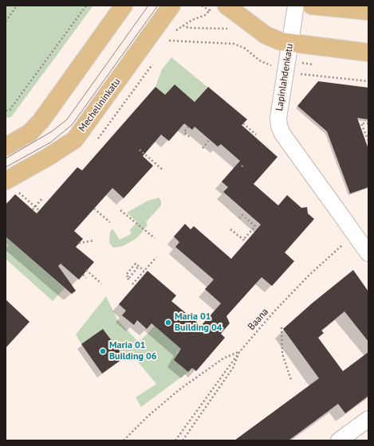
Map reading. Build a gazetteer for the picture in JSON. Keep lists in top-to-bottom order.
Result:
{
  "streets": {
    "main road": ["Mechelininkatu"],
    "street": ["Lapinlahdenkatu"],
    "path": ["Baana"]
  },
  "places": ["Maria 01 Building 04", "Maria 01 Building 06"]
}
